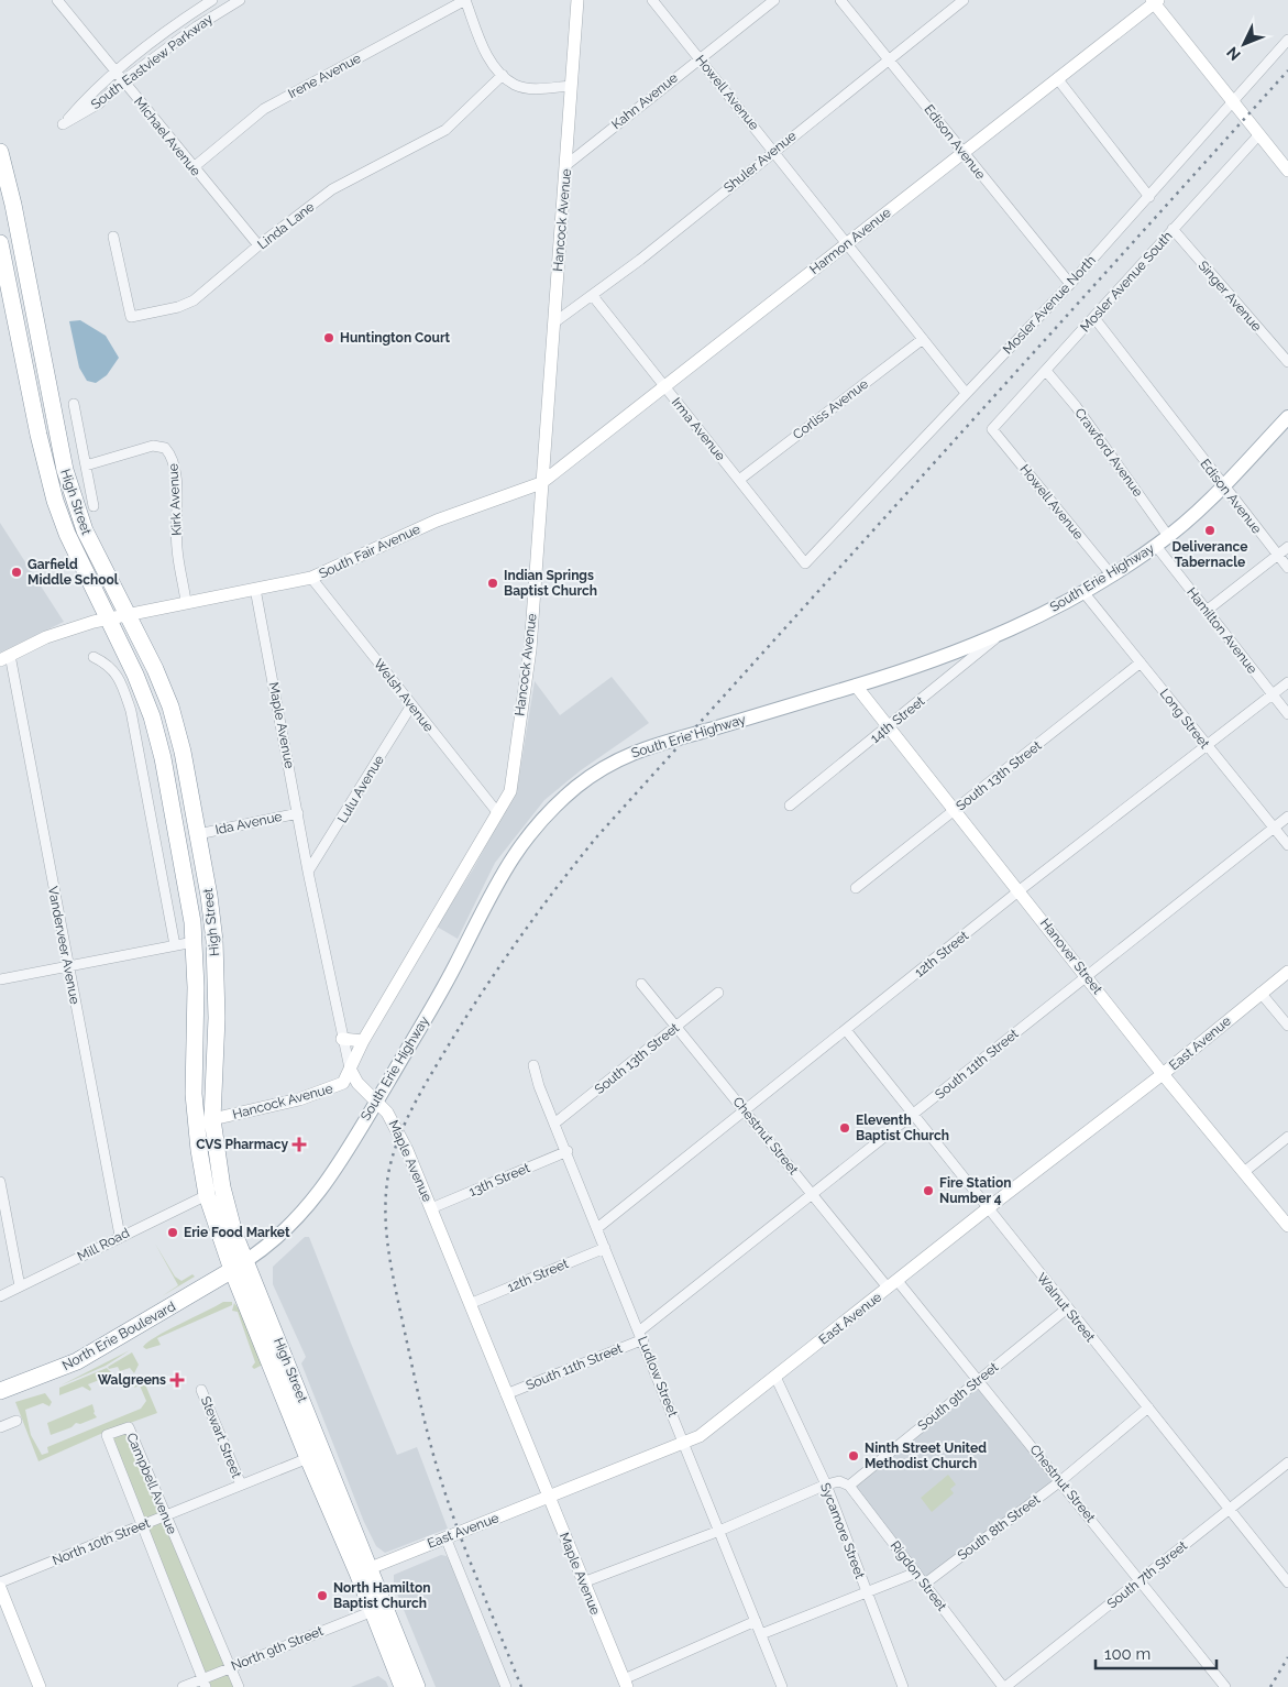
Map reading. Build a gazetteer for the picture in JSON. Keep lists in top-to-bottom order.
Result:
{
  "streets": {
    "highway": ["High Street", "North Erie Boulevard"],
    "main road": ["South Erie Highway"],
    "street": [
      "South Eastview Parkway",
      "Irene Avenue",
      "Howell Avenue",
      "Kahn Avenue",
      "Michael Avenue",
      "Edison Avenue",
      "Shuler Avenue",
      "Hancock Avenue",
      "Linda Lane",
      "Harmon Avenue",
      "Mosler Avenue South",
      "Singer Avenue",
      "Mosler Avenue North",
      "Corliss Avenue",
      "Irma Avenue",
      "Crawford Avenue",
      "Kirk Avenue",
      "South Fair Avenue",
      "Hamilton Avenue",
      "Welsh Avenue",
      "Long Street",
      "14th Street",
      "Maple Avenue",
      "South 13th Street",
      "Lulu Avenue",
      "Ida Avenue",
      "Vanderveer Avenue",
      "12th Street",
      "Hanover Street",
      "East Avenue",
      "South 11th Street",
      "Chestnut Street",
      "13th Street",
      "Mill Road",
      "Walnut Street",
      "Ludlow Street",
      "South 9th Street",
      "Stewart Street",
      "Campbell Avenue",
      "South 8th Street",
      "Sycamore Street",
      "North 10th Street",
      "South 7th Street",
      "Rigdon Street",
      "North 9th Street"
    ]
  },
  "crossings": [
    ["South Eastview Parkway", "Michael Avenue"],
    ["Irene Avenue", "Michael Avenue"],
    ["Howell Avenue", "Kahn Avenue"],
    ["Howell Avenue", "Shuler Avenue"],
    ["Howell Avenue", "Harmon Avenue"],
    ["Howell Avenue", "Mosler Avenue South"],
    ["Howell Avenue", "Mosler Avenue North"],
    ["Howell Avenue", "Corliss Avenue"],
    ["Howell Avenue", "South Erie Highway"],
    ["Kahn Avenue", "Hancock Avenue"],
    ["Michael Avenue", "Linda Lane"],
    ["Edison Avenue", "Shuler Avenue"],
    ["Edison Avenue", "Harmon Avenue"],
    ["Edison Avenue", "Mosler Avenue South"],
    ["Edison Avenue", "Mosler Avenue North"],
    ["Edison Avenue", "South Erie Highway"],
    ["Shuler Avenue", "Hancock Avenue"],
    ["Shuler Avenue", "Irma Avenue"],
    ["Hancock Avenue", "Harmon Avenue"],
    ["Hancock Avenue", "High Street"],
    ["Hancock Avenue", "South Fair Avenue"],
    ["Hancock Avenue", "Welsh Avenue"],
    ["Hancock Avenue", "Maple Avenue"],
    ["Harmon Avenue", "Irma Avenue"],
    ["Harmon Avenue", "South Fair Avenue"],
    ["Mosler Avenue South", "Singer Avenue"],
    ["Mosler Avenue South", "Crawford Avenue"],
    ["Mosler Avenue North", "Irma Avenue"],
    ["Corliss Avenue", "Irma Avenue"],
    ["Crawford Avenue", "South Erie Highway"],
    ["Kirk Avenue", "South Fair Avenue"],
    ["High Street", "South Fair Avenue"],
    ["High Street", "South Erie Highway"],
    ["High Street", "Ida Avenue"],
    ["High Street", "East Avenue"],
    ["High Street", "Mill Road"],
    ["High Street", "North Erie Boulevard"],
    ["High Street", "North 10th Street"],
    ["High Street", "North 9th Street"],
    ["South Fair Avenue", "Welsh Avenue"],
    ["South Fair Avenue", "Maple Avenue"],
    ["South Fair Avenue", "Vanderveer Avenue"],
    ["South Erie Highway", "Hamilton Avenue"],
    ["South Erie Highway", "Long Street"],
    ["South Erie Highway", "14th Street"],
    ["South Erie Highway", "Maple Avenue"],
    ["South Erie Highway", "Hanover Street"],
    ["South Erie Highway", "North Erie Boulevard"],
    ["Hamilton Avenue", "12th Street"],
    ["Welsh Avenue", "Lulu Avenue"],
    ["Long Street", "South 13th Street"],
    ["Long Street", "12th Street"],
    ["Long Street", "South 11th Street"],
    ["14th Street", "Hanover Street"],
    ["Maple Avenue", "Lulu Avenue"],
    ["Maple Avenue", "Ida Avenue"],
    ["Maple Avenue", "12th Street"],
    ["Maple Avenue", "East Avenue"],
    ["Maple Avenue", "South 11th Street"],
    ["Maple Avenue", "13th Street"],
    ["South 13th Street", "Hanover Street"],
    ["South 13th Street", "Chestnut Street"],
    ["South 13th Street", "Ludlow Street"],
    ["Vanderveer Avenue", "Mill Road"],
    ["12th Street", "Hanover Street"],
    ["12th Street", "Chestnut Street"],
    ["12th Street", "Walnut Street"],
    ["12th Street", "Ludlow Street"],
    ["Hanover Street", "East Avenue"],
    ["Hanover Street", "South 11th Street"],
    ["East Avenue", "Chestnut Street"],
    ["East Avenue", "Walnut Street"],
    ["East Avenue", "Ludlow Street"],
    ["East Avenue", "Sycamore Street"],
    ["South 11th Street", "Chestnut Street"],
    ["South 11th Street", "Walnut Street"],
    ["South 11th Street", "Ludlow Street"],
    ["Chestnut Street", "South 9th Street"],
    ["Chestnut Street", "South 8th Street"],
    ["Chestnut Street", "South 7th Street"],
    ["13th Street", "Ludlow Street"],
    ["Walnut Street", "South 9th Street"],
    ["Walnut Street", "South 8th Street"],
    ["Walnut Street", "South 7th Street"],
    ["South 9th Street", "Rigdon Street"],
    ["Stewart Street", "North 10th Street"],
    ["Campbell Avenue", "North 10th Street"],
    ["Campbell Avenue", "North 9th Street"],
    ["South 8th Street", "Rigdon Street"],
    ["South 7th Street", "Rigdon Street"]
  ],
  "places": {
    "other": [
      "Huntington Court",
      "Deliverance Tabernacle",
      "Garfield Middle School",
      "Indian Springs Baptist Church",
      "Eleventh Baptist Church",
      "Fire Station Number 4",
      "Erie Food Market",
      "Ninth Street United Methodist Church",
      "North Hamilton Baptist Church"
    ],
    "health": ["CVS Pharmacy", "Walgreens"]
  },
  "scale_bar": "100 m",
  "north": "bottom left"
}
